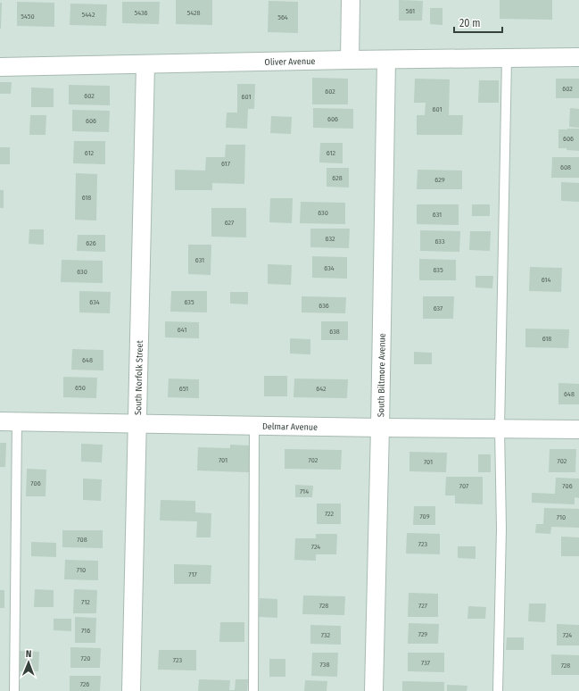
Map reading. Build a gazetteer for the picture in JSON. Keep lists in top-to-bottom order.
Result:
{
  "streets": {
    "street": [
      "Oliver Avenue",
      "South Biltmore Avenue",
      "South Norfolk Street",
      "Delmar Avenue"
    ]
  },
  "crossings": [
    ["Oliver Avenue", "South Biltmore Avenue"],
    ["Oliver Avenue", "South Norfolk Street"],
    ["South Biltmore Avenue", "Delmar Avenue"],
    ["South Norfolk Street", "Delmar Avenue"]
  ],
  "house_numbers": [
    "561",
    "5436",
    "5428",
    "5442",
    "5450",
    "564",
    "602",
    "602",
    "602",
    "601",
    "601",
    "606",
    "606",
    "606",
    "612",
    "612",
    "617",
    "608",
    "628",
    "629",
    "618",
    "630",
    "631",
    "627",
    "632",
    "633",
    "626",
    "631",
    "634",
    "635",
    "630",
    "614",
    "634",
    "635",
    "636",
    "637",
    "641",
    "638",
    "618",
    "648",
    "650",
    "651",
    "642",
    "648",
    "701",
    "702",
    "702",
    "701",
    "706",
    "707",
    "706",
    "714",
    "722",
    "709",
    "710",
    "708",
    "723",
    "724",
    "710",
    "717",
    "712",
    "728",
    "727",
    "716",
    "729",
    "732",
    "724",
    "720",
    "723",
    "737",
    "738",
    "728",
    "726"
  ],
  "scale_bar": "20 m",
  "north": "top"
}
